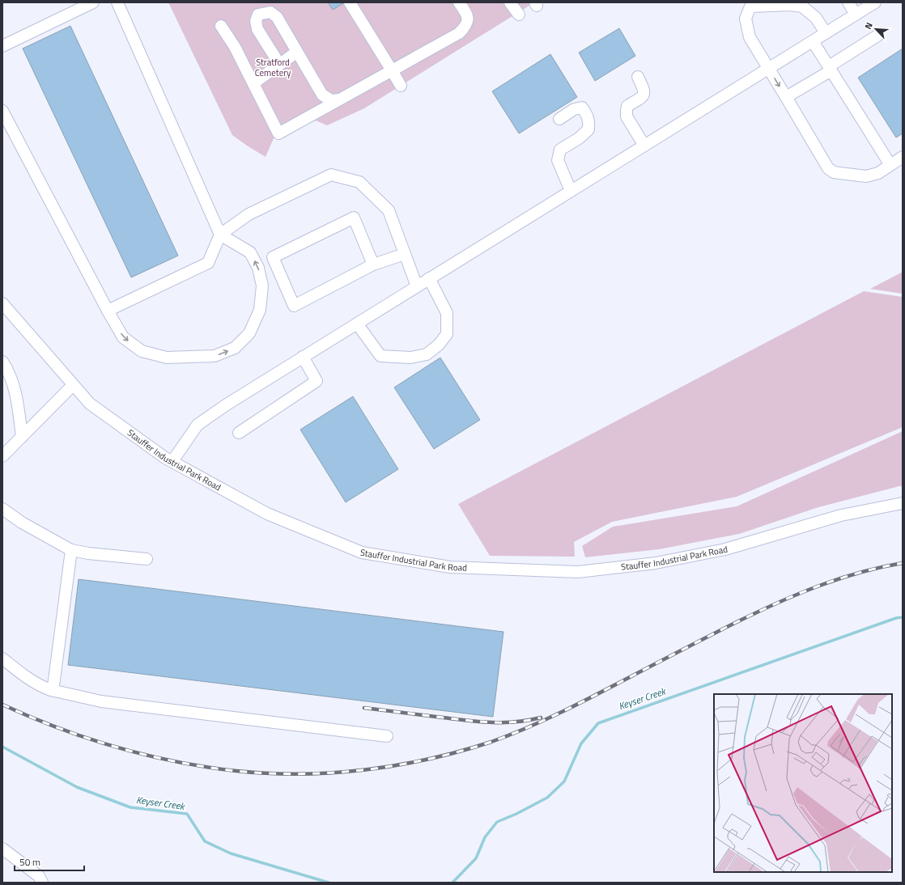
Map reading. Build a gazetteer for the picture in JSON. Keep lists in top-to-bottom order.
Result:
{
  "streets": {
    "street": ["Stauffer Industrial Park Road"]
  },
  "water": ["Keyser Creek"],
  "parks": ["Stratford Cemetery"],
  "scale_bar": "50 m",
  "north": "top left"
}
